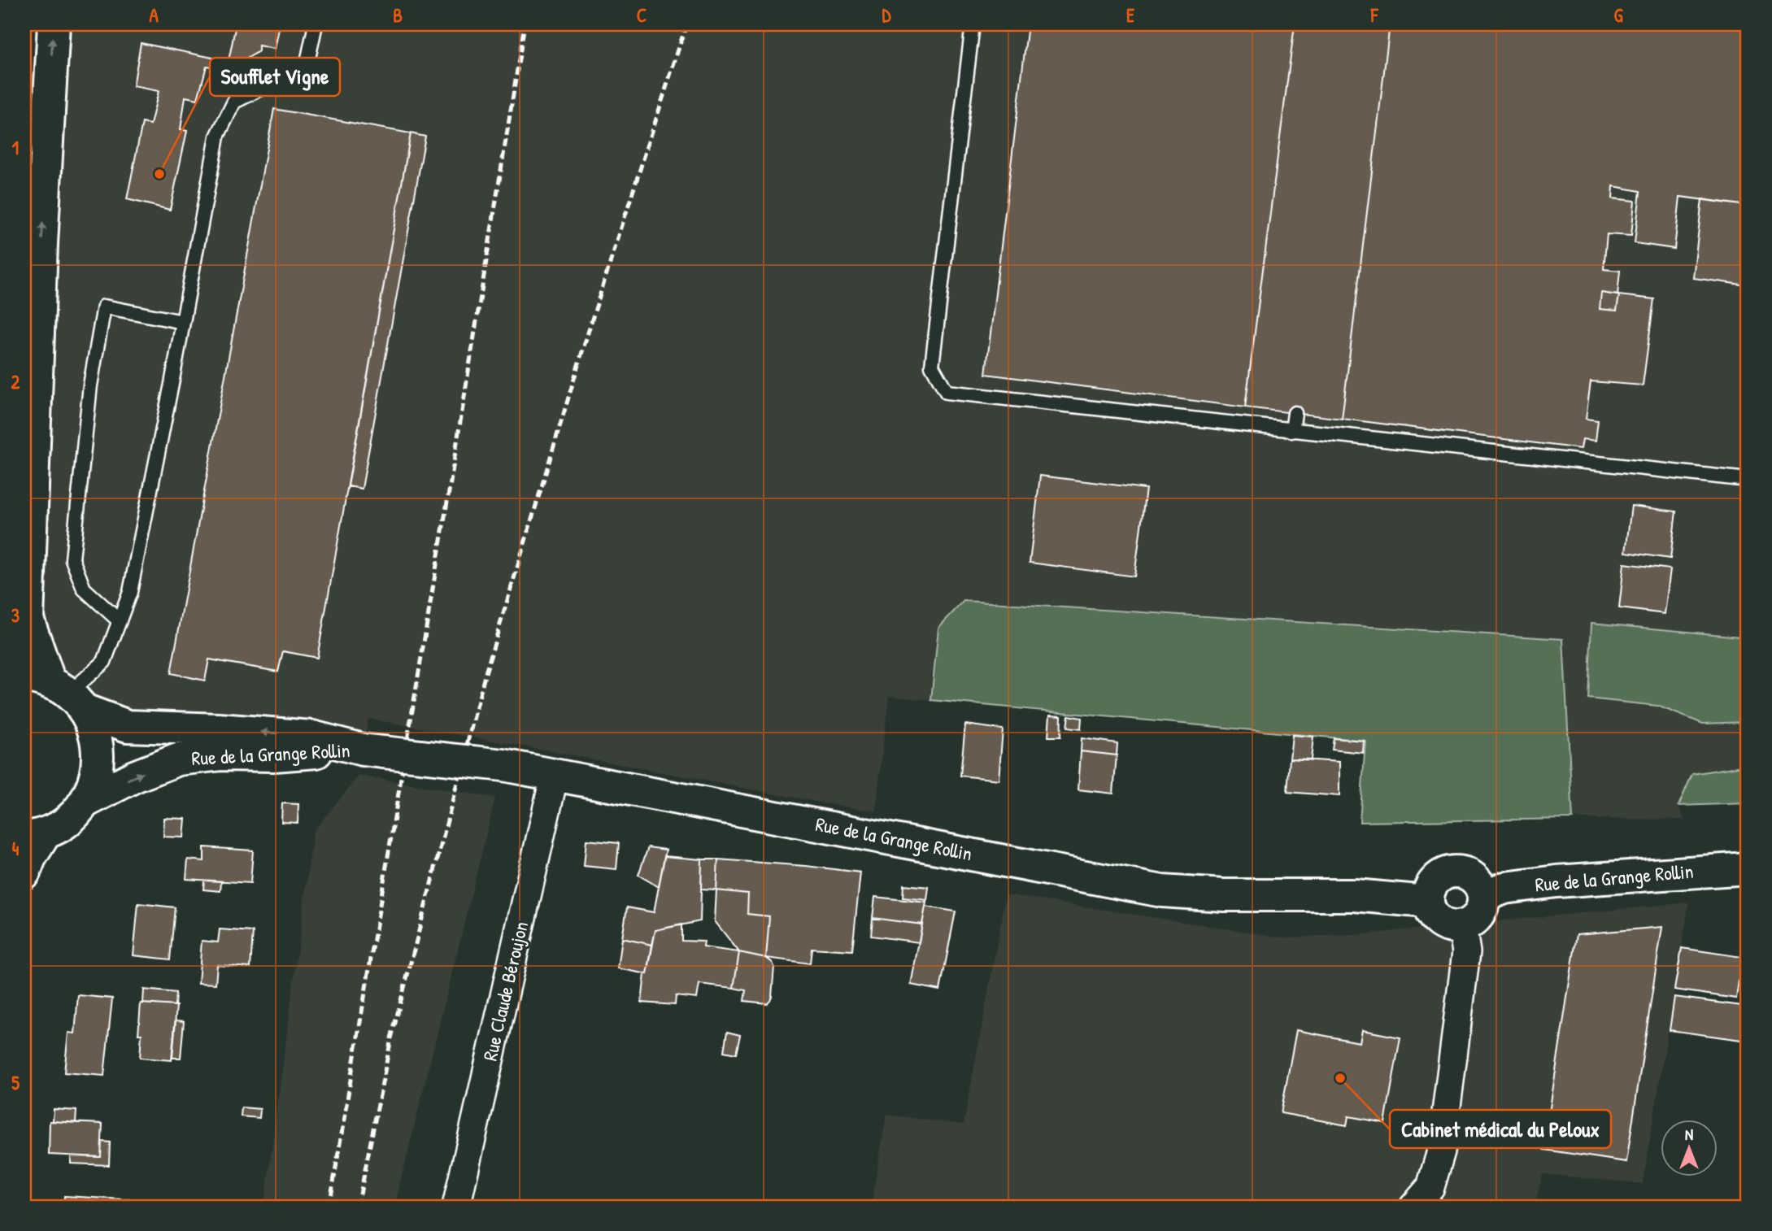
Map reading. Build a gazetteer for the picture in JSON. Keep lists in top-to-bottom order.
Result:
{
  "streets": {
    "main road": ["Rue de la Grange Rollin"],
    "street": ["Rue Claude Béroujon"]
  },
  "crossings": [
    ["Rue de la Grange Rollin", "Rue Claude Béroujon"]
  ],
  "places": ["Soufflet Vigne", "Cabinet médical du Peloux"],
  "north": "top",
  "grid": {
    "columns": [
      "A",
      "B",
      "C",
      "D",
      "E",
      "F",
      "G"
    ],
    "rows": [
      "1",
      "2",
      "3",
      "4",
      "5"
    ]
  }
}
